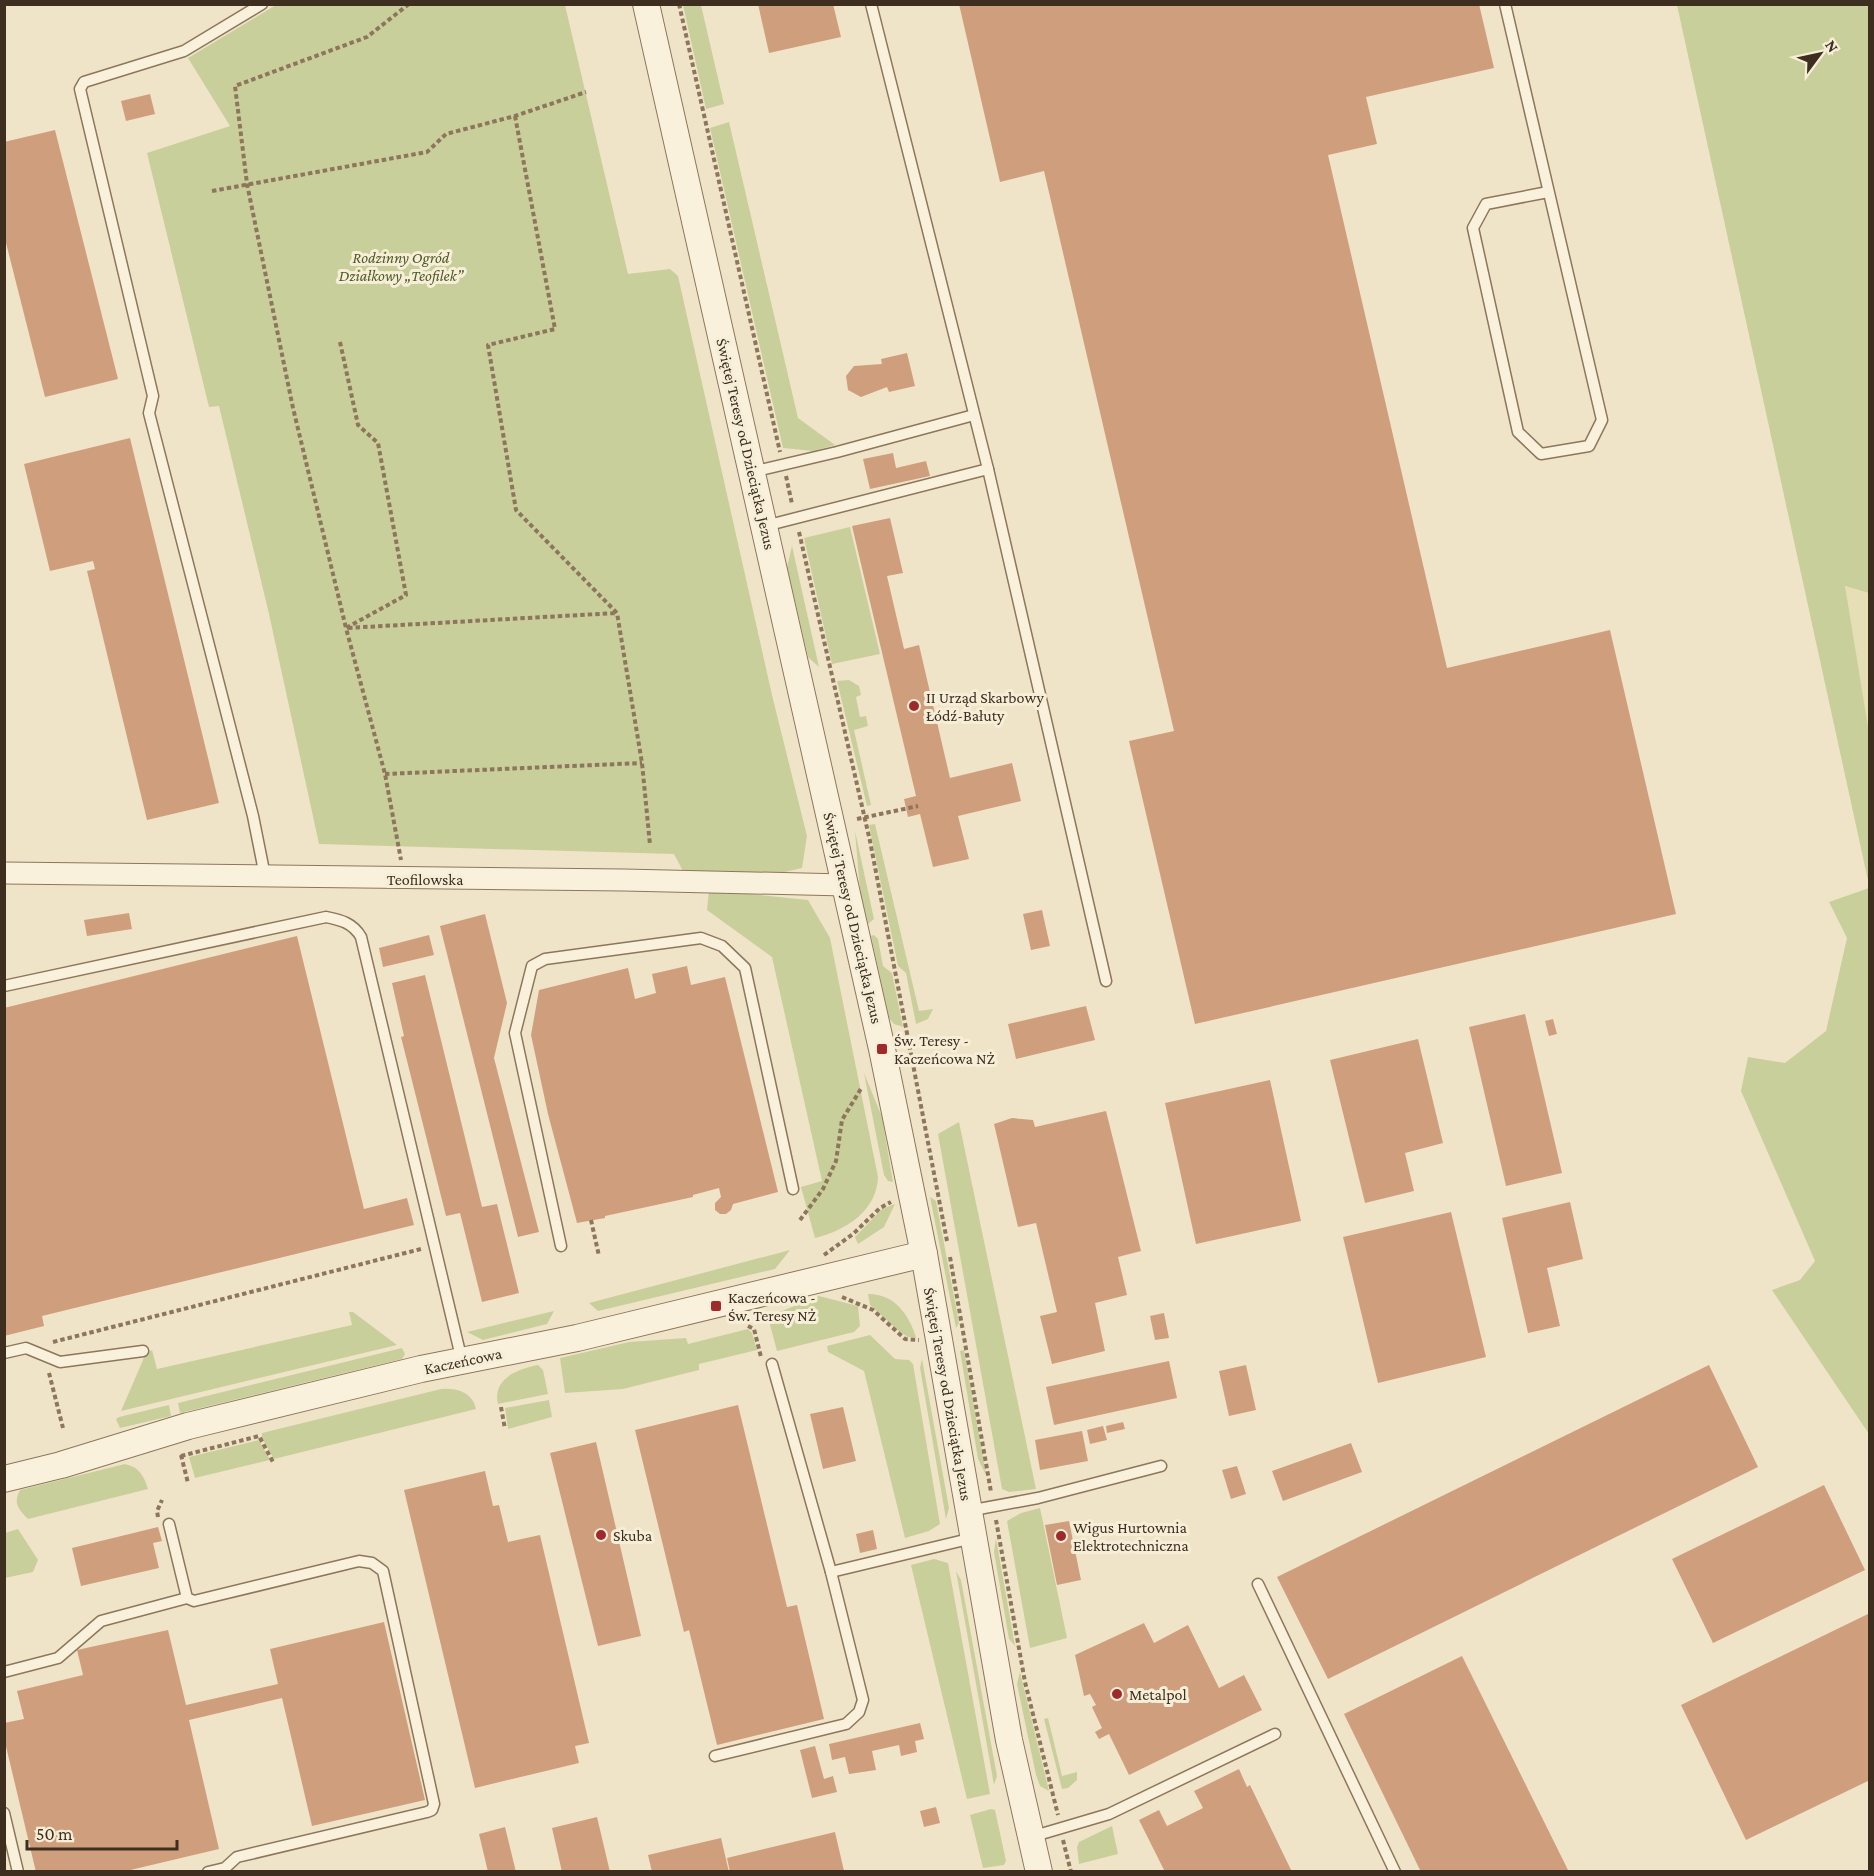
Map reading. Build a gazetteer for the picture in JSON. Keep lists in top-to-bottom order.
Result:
{
  "streets": {
    "street": ["Świętej Teresy od Dzieciątka Jezus", "Teofilowska", "Kaczeńcowa"]
  },
  "crossings": [
    ["Świętej Teresy od Dzieciątka Jezus", "Teofilowska"],
    ["Świętej Teresy od Dzieciątka Jezus", "Kaczeńcowa"]
  ],
  "parks": ["Rodzinny Ogród Działkowy „Teofilek”"],
  "places": {
    "other": [
      "II Urząd Skarbowy Łódź-Bałuty",
      "Skuba",
      "Wigus Hurtownia Elektrotechniczna",
      "Metalpol"
    ],
    "transit": ["Św. Teresy - Kaczeńcowa NŻ", "Kaczeńcowa - Św. Teresy NŻ"]
  },
  "scale_bar": "50 m",
  "north": "top right"
}
